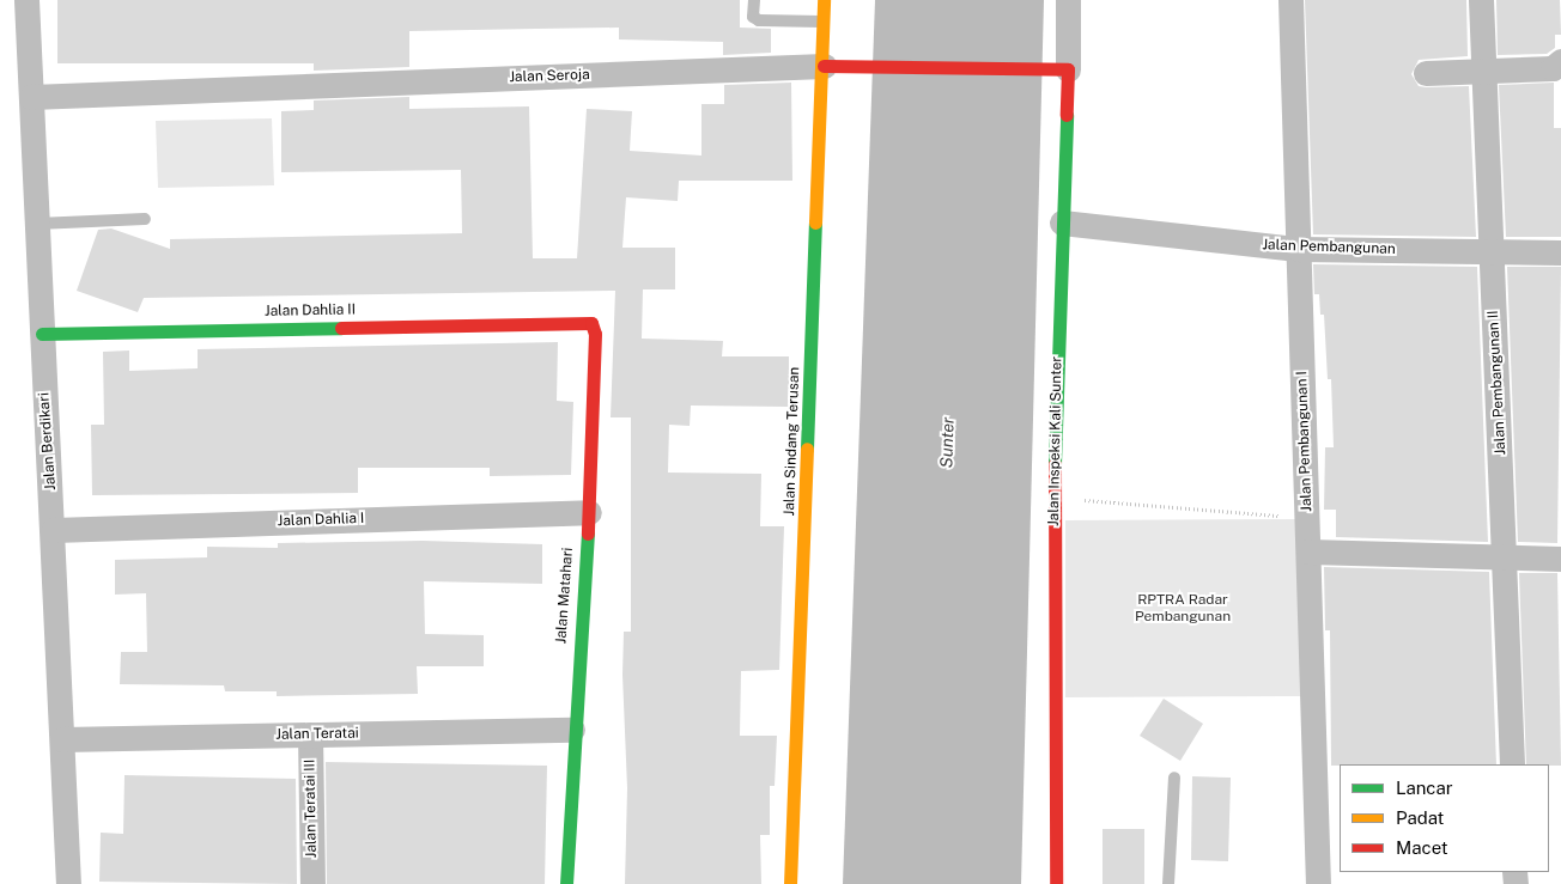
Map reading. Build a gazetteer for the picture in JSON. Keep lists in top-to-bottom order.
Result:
{
  "streets": {
    "street": [
      "Jalan Seroja",
      "Jalan Pembangunan",
      "Jalan Dahlia II",
      "Jalan Pembangunan II",
      "Jalan Berdikari",
      "Jalan Sindang Terusan",
      "Jalan Inspeksi Kali Sunter",
      "Jalan Pembangunan I",
      "Jalan Dahlia I",
      "Jalan Matahari",
      "Jalan Teratai",
      "Jalan Teratai III"
    ]
  },
  "crossings": [
    ["Jalan Seroja", "Jalan Berdikari"],
    ["Jalan Seroja", "Jalan Sindang Terusan"],
    ["Jalan Seroja", "Jalan Inspeksi Kali Sunter"],
    ["Jalan Pembangunan", "Jalan Pembangunan II"],
    ["Jalan Pembangunan", "Jalan Inspeksi Kali Sunter"],
    ["Jalan Pembangunan", "Jalan Pembangunan I"],
    ["Jalan Dahlia II", "Jalan Berdikari"],
    ["Jalan Dahlia II", "Jalan Matahari"],
    ["Jalan Berdikari", "Jalan Dahlia I"],
    ["Jalan Berdikari", "Jalan Teratai"],
    ["Jalan Dahlia I", "Jalan Matahari"],
    ["Jalan Matahari", "Jalan Teratai"],
    ["Jalan Teratai", "Jalan Teratai III"]
  ],
  "water": ["Sunter"],
  "parks": ["RPTRA Radar Pembangunan"],
  "legend": ["Lancar", "Padat", "Macet"]
}
